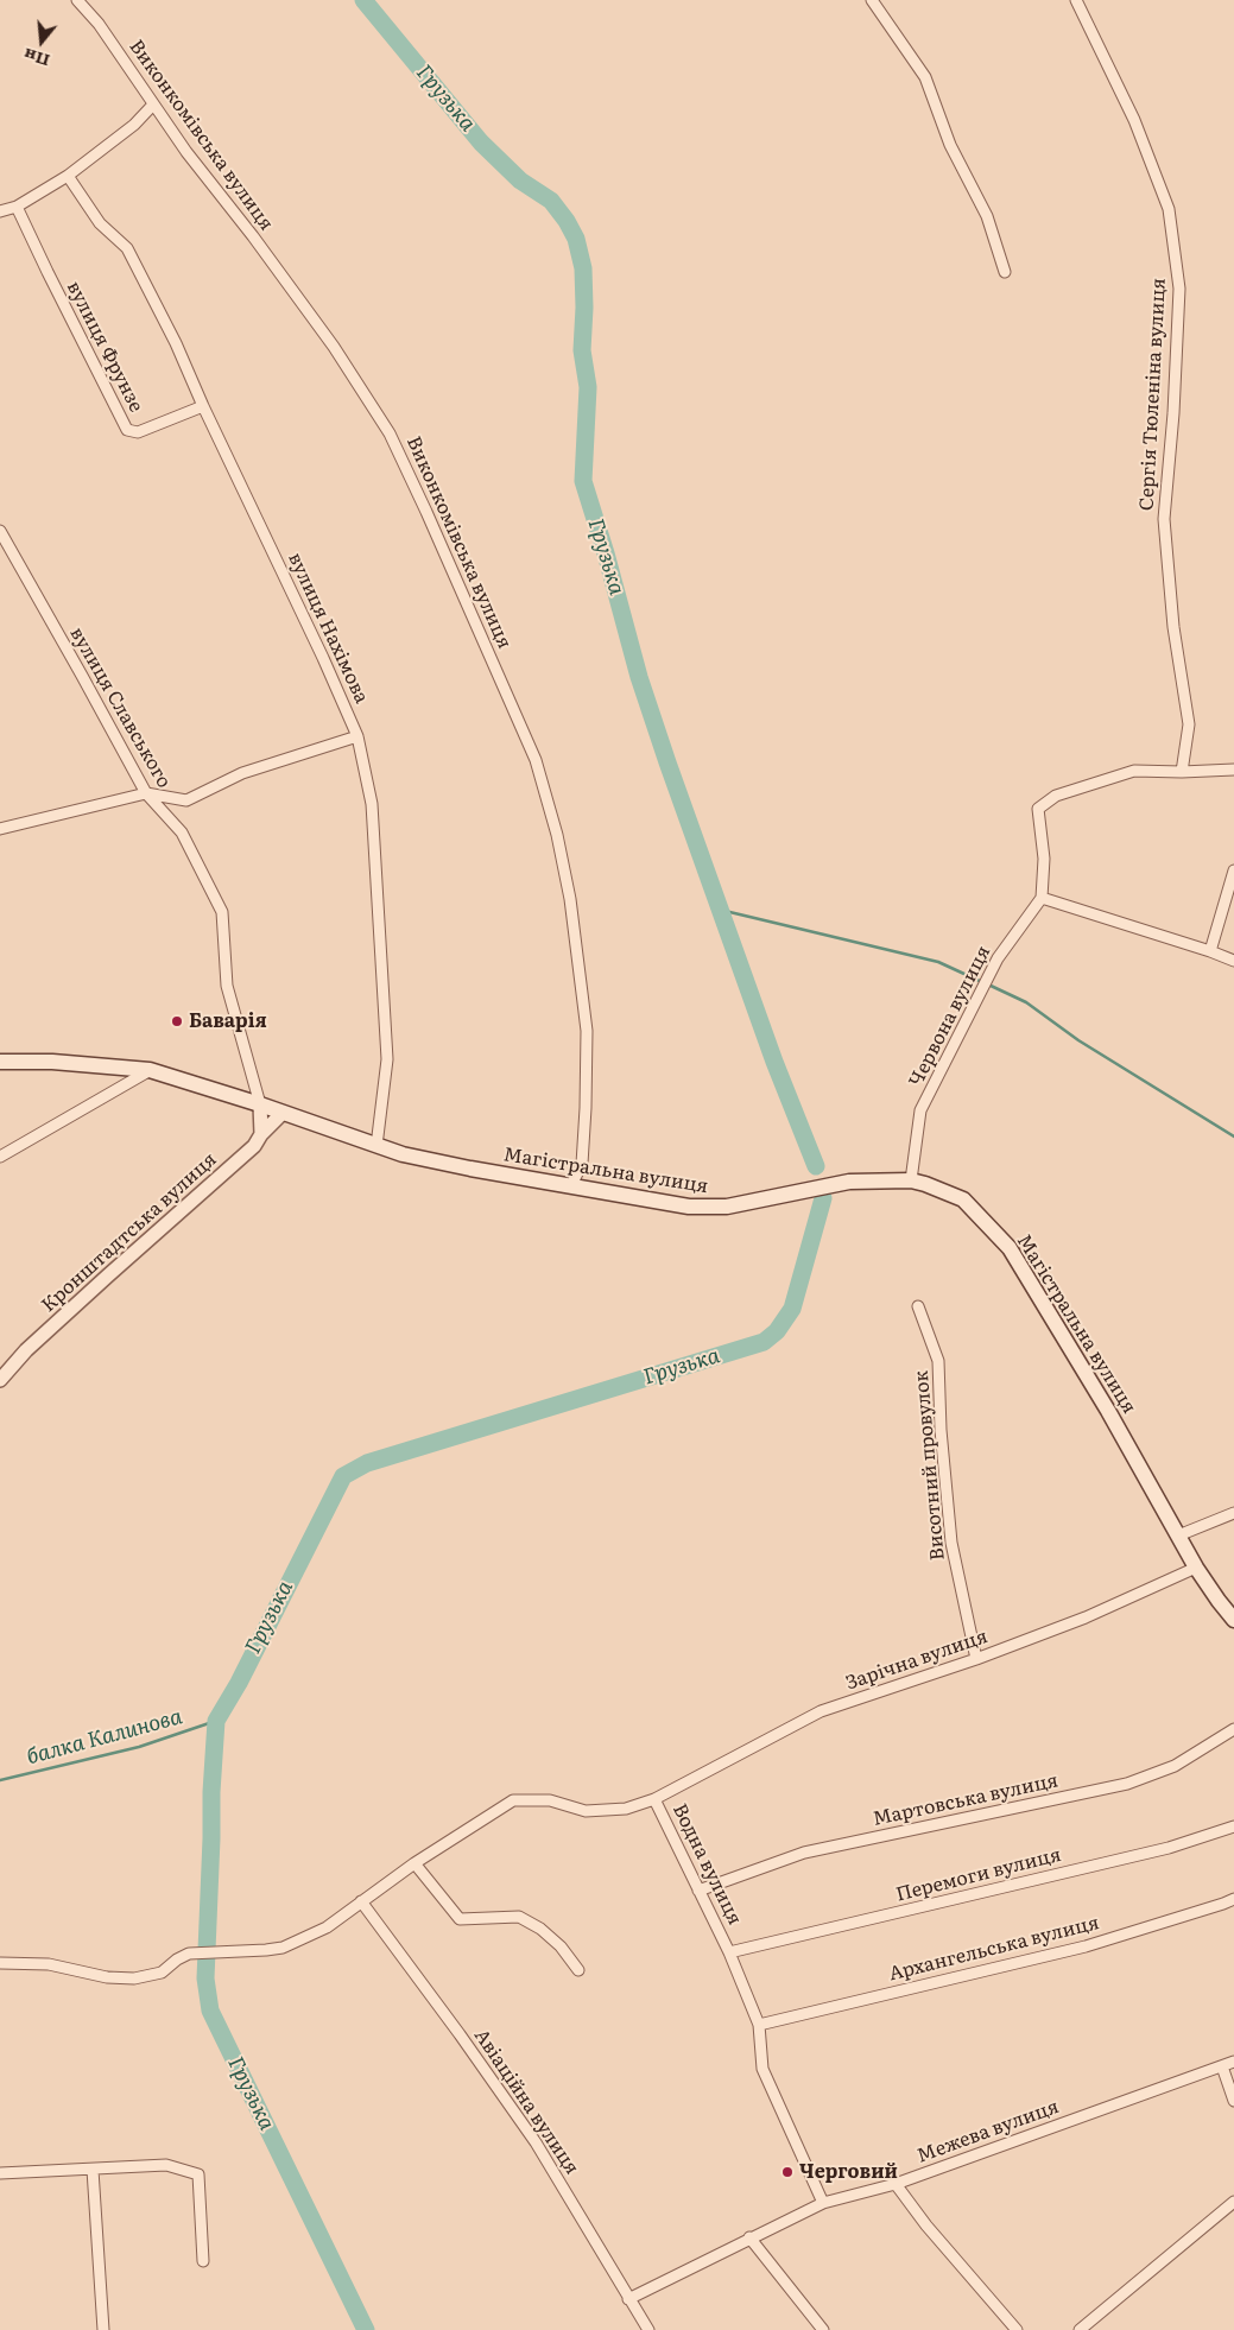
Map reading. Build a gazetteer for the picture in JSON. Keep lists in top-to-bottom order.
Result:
{
  "streets": {
    "main road": ["Магістральна вулиця"],
    "street": [
      "Виконкомівська вулиця",
      "вулиця Фрунзе",
      "Сергія Тюленіна вулиця",
      "вулиця Нахімова",
      "вулиця Славського",
      "Червона вулиця",
      "Кронштадтська вулиця",
      "Висотний провулок",
      "Зарічна вулиця",
      "Мартовська вулиця",
      "Водна вулиця",
      "Перемоги вулиця",
      "Архангельська вулиця",
      "Авіаційна вулиця",
      "Межева вулиця"
    ]
  },
  "crossings": [
    ["Виконкомівська вулиця", "Магістральна вулиця"],
    ["вулиця Фрунзе", "вулиця Нахімова"],
    ["вулиця Нахімова", "Магістральна вулиця"],
    ["вулиця Славського", "Магістральна вулиця"],
    ["Червона вулиця", "Магістральна вулиця"],
    ["Магістральна вулиця", "Кронштадтська вулиця"],
    ["Магістральна вулиця", "Зарічна вулиця"],
    ["Висотний провулок", "Зарічна вулиця"],
    ["Зарічна вулиця", "Водна вулиця"],
    ["Мартовська вулиця", "Водна вулиця"],
    ["Водна вулиця", "Перемоги вулиця"],
    ["Водна вулиця", "Архангельська вулиця"],
    ["Водна вулиця", "Авіаційна вулиця"],
    ["Водна вулиця", "Межева вулиця"],
    ["Авіаційна вулиця", "Межева вулиця"]
  ],
  "water": ["Грузька", "балка Калинова"],
  "places": ["Баварія", "Черговий"],
  "north": "bottom"
}
